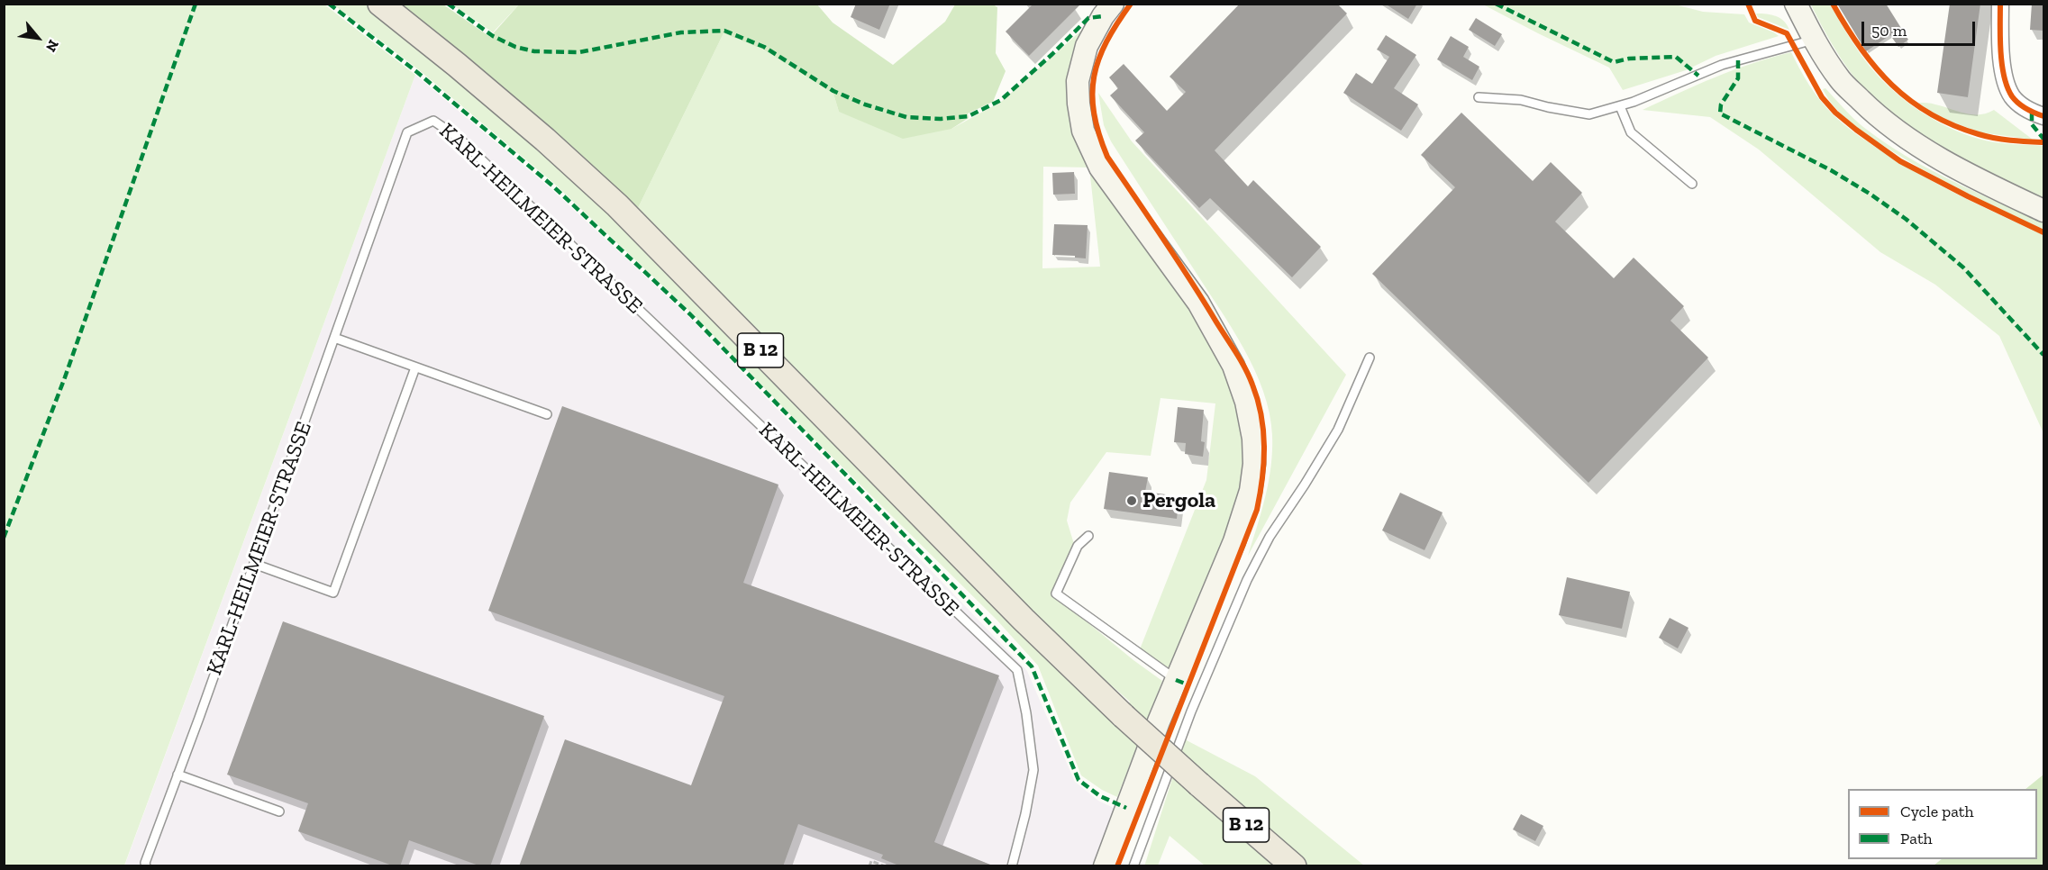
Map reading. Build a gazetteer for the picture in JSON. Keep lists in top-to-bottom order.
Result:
{
  "streets": {
    "main road": ["B 12"],
    "lane": ["KARL-HEILMEIER-STRASSE"]
  },
  "places": ["Pergola"],
  "legend": ["Cycle path", "Path"],
  "scale_bar": "50 m",
  "north": "bottom right"
}
